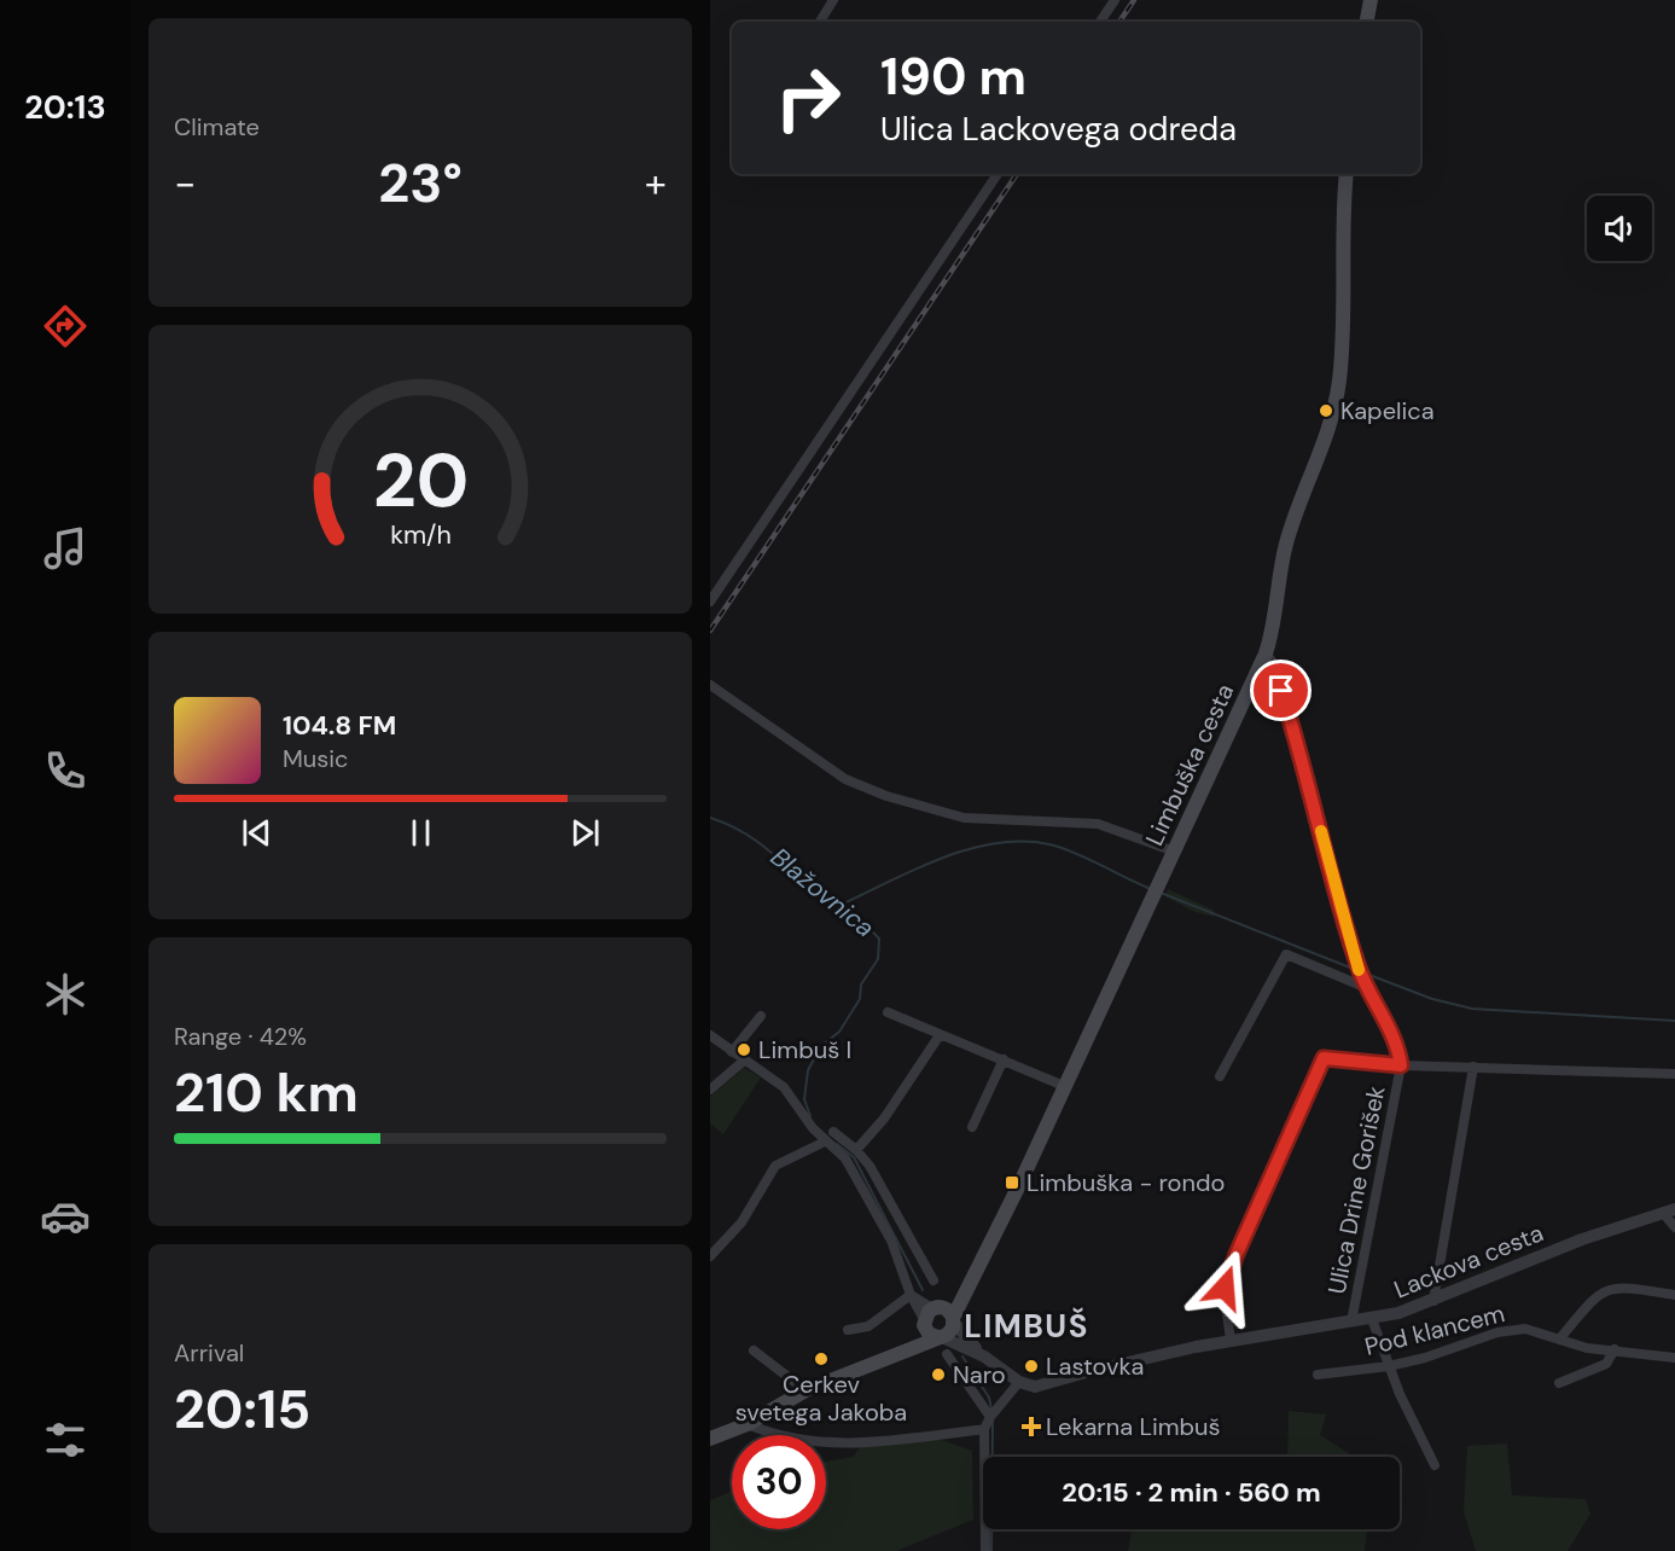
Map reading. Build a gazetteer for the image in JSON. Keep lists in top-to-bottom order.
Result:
{
  "streets": {
    "main road": ["Limbuška cesta"],
    "street": ["Ulica Drine Gorišek", "Lackova cesta", "Pod klancem"]
  },
  "crossings": [
    ["Ulica Drine Gorišek", "Lackova cesta"]
  ],
  "districts": ["LIMBUŠ"],
  "water": ["Blažovnica"],
  "places": {
    "other": [
      "Kapelica",
      "Limbuš I",
      "Cerkev svetega Jakoba",
      "Lastovka",
      "Naro"
    ],
    "transit": ["Limbuška - rondo"],
    "health": ["Lekarna Limbuš"]
  },
  "page": {
    "tabs": "20:13",
    "tile": [
      "Climate",
      ["Range · 42%", "210 km"],
      ["Arrival", "20:15"]
    ],
    "turn": ["190 m", "Ulica Lackovega odreda"],
    "heat": ["−", "23°", "+"],
    "song": ["104.8 FM", "Music"],
    "limit": "30",
    "trip": "20:15 · 2 min · 560 m",
    "gauge": ["20", "km/h"]
  }
}
